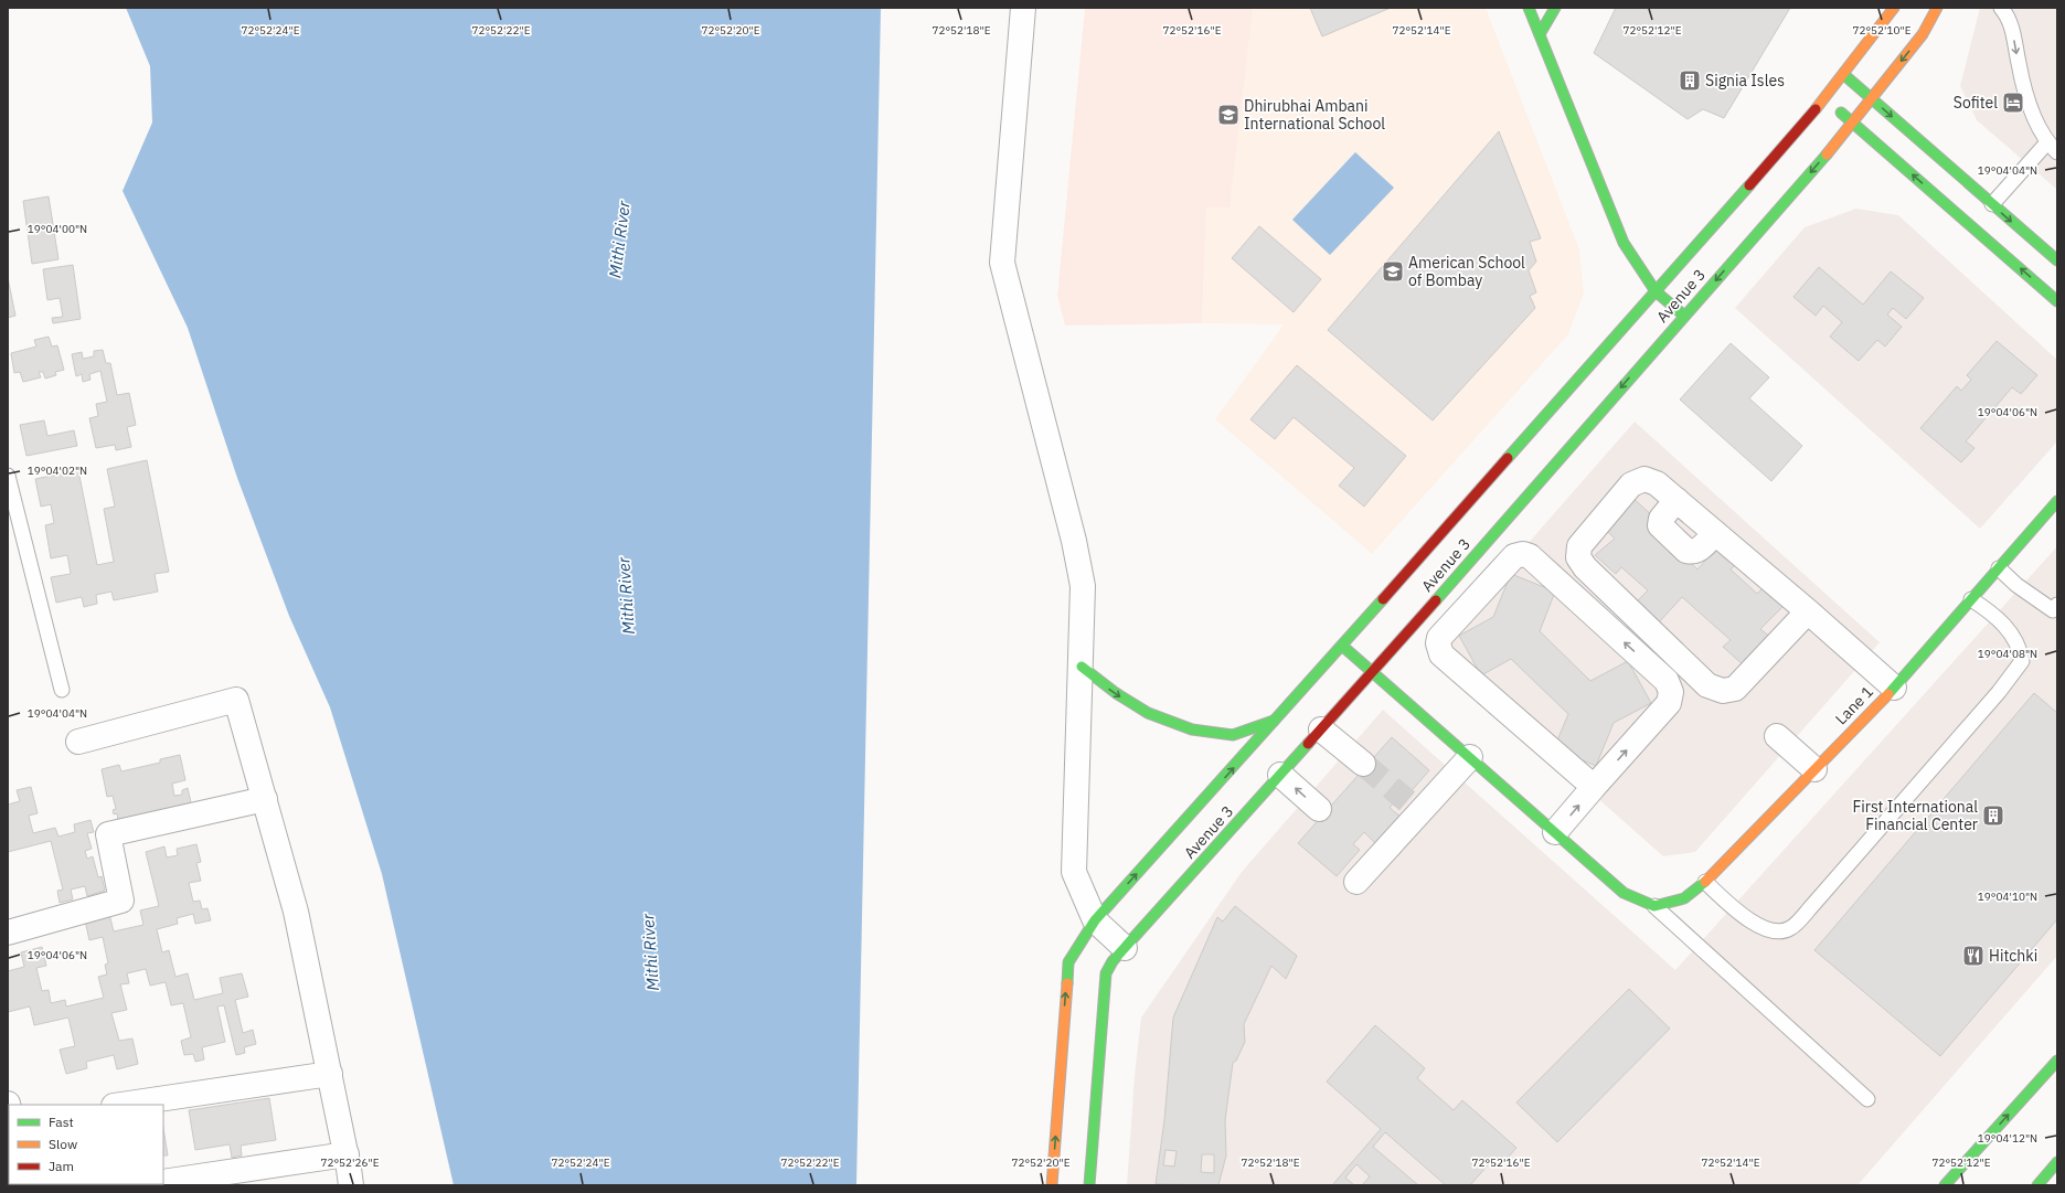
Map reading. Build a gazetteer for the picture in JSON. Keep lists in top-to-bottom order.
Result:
{
  "streets": {
    "street": ["Avenue 3", "Lane 1"]
  },
  "water": ["Mithi River"],
  "places": {
    "building": ["Signia Isles", "First International Financial Center"],
    "hotel": ["Sofitel"],
    "school or university": ["Dhirubhai Ambani International School", "American School of Bombay"],
    "restaurant": ["Hitchki"]
  },
  "legend": ["Fast", "Slow", "Jam"],
  "coordinates": [
    "72°52'24\"E",
    "72°52'22\"E",
    "72°52'20\"E",
    "72°52'18\"E",
    "72°52'16\"E",
    "72°52'14\"E",
    "72°52'12\"E",
    "72°52'10\"E",
    "19°04'04\"N",
    "19°04'00\"N",
    "19°04'06\"N",
    "19°04'02\"N",
    "19°04'08\"N",
    "19°04'10\"N",
    "19°04'12\"N",
    "72°52'26\"E"
  ]
}
